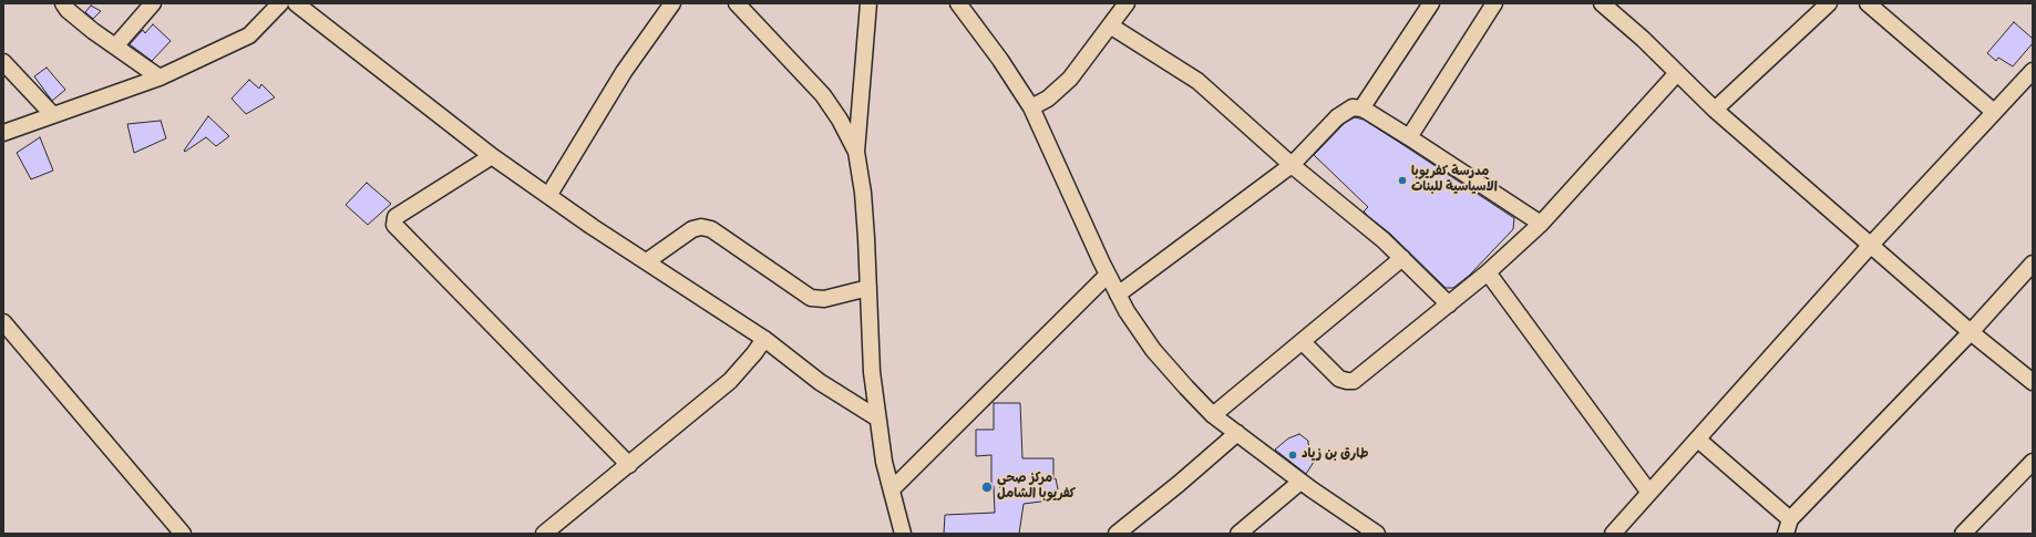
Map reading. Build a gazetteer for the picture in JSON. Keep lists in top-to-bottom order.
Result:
{
  "places": ["مدرسة كفريوبا الاسياسية للبنات", "طارق بن زياد", "مركز صحي كفريوبا الشامل"]
}
